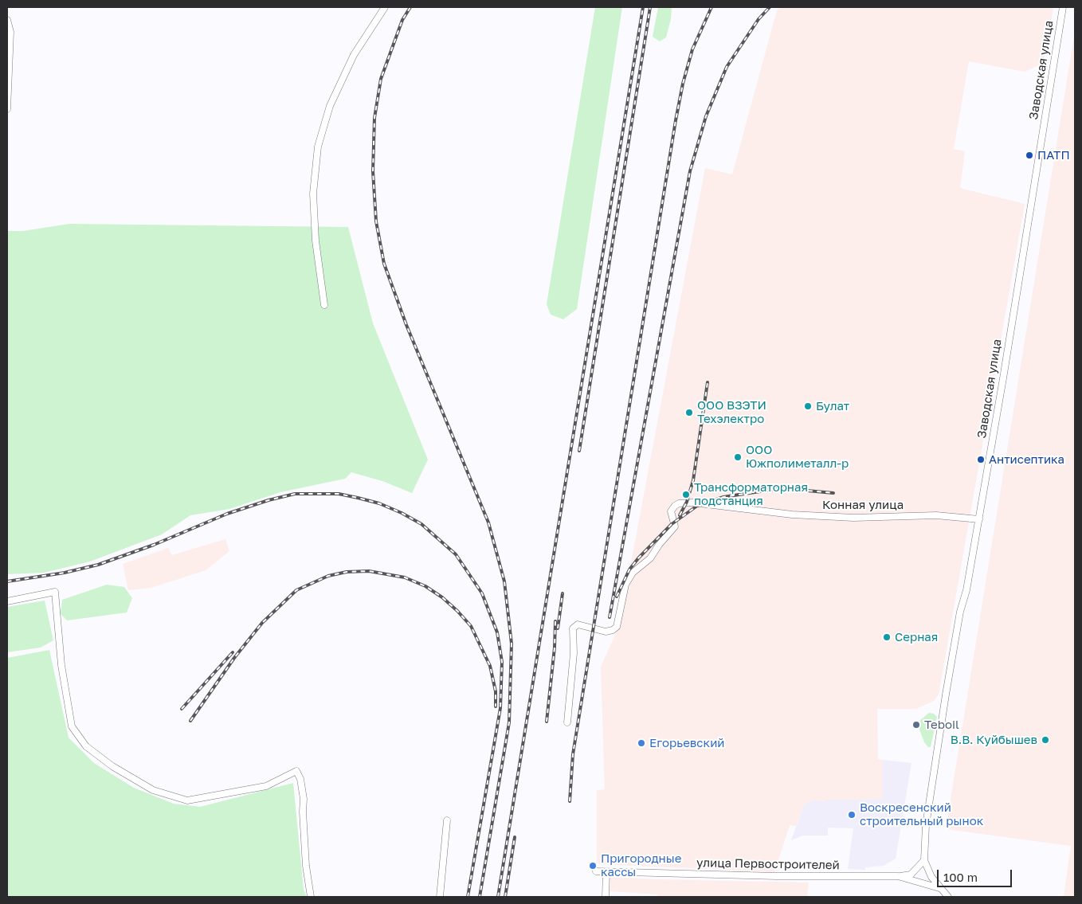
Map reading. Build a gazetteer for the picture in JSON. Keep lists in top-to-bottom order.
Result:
{
  "streets": {
    "street": ["Заводская улица", "Конная улица", "улица Первостроителей"]
  },
  "crossings": [
    ["Заводская улица", "Конная улица"],
    ["Заводская улица", "улица Первостроителей"]
  ],
  "places": [
    "ПАТП",
    "Булат",
    "ООО ВЗЭТИ Техэлектро",
    "ООО Южполиметалл-р",
    "Антисептика",
    "Трансформаторная подстанция",
    "Серная",
    "Teboil",
    "В.В. Куйбышев",
    "Егорьевский",
    "Воскресенский строительный рынок",
    "Пригородные кассы"
  ],
  "scale_bar": "100 m"
}
